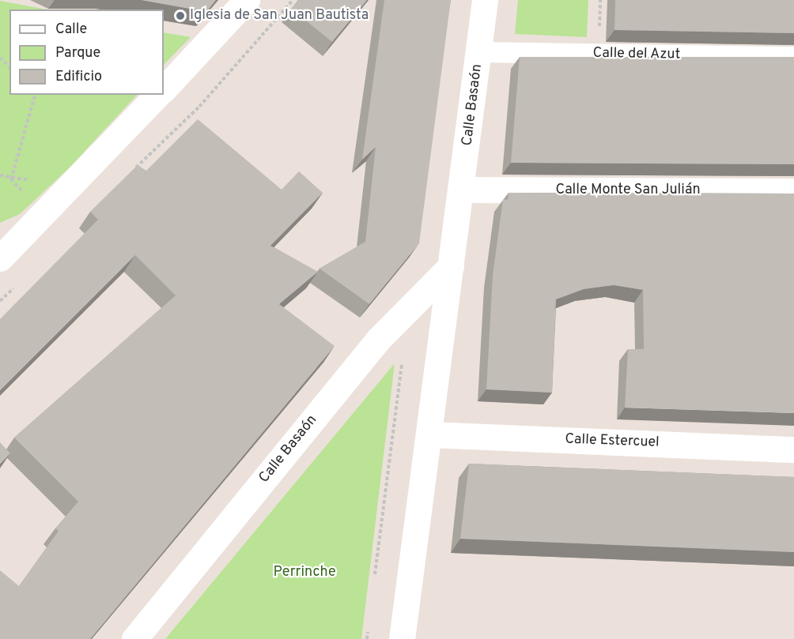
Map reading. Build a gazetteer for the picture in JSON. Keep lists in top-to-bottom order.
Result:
{
  "streets": {
    "street": ["Calle Basaón", "Calle Monte San Julián", "Calle Estercuel"],
    "lane": ["Calle del Azut"]
  },
  "crossings": [
    ["Calle del Azut", "Calle Basaón"],
    ["Calle Basaón", "Calle Monte San Julián"],
    ["Calle Basaón", "Calle Estercuel"]
  ],
  "parks": ["Perrinche"],
  "places": ["Iglesia de San Juan Bautista"],
  "legend": ["Calle", "Parque", "Edificio"]
}
